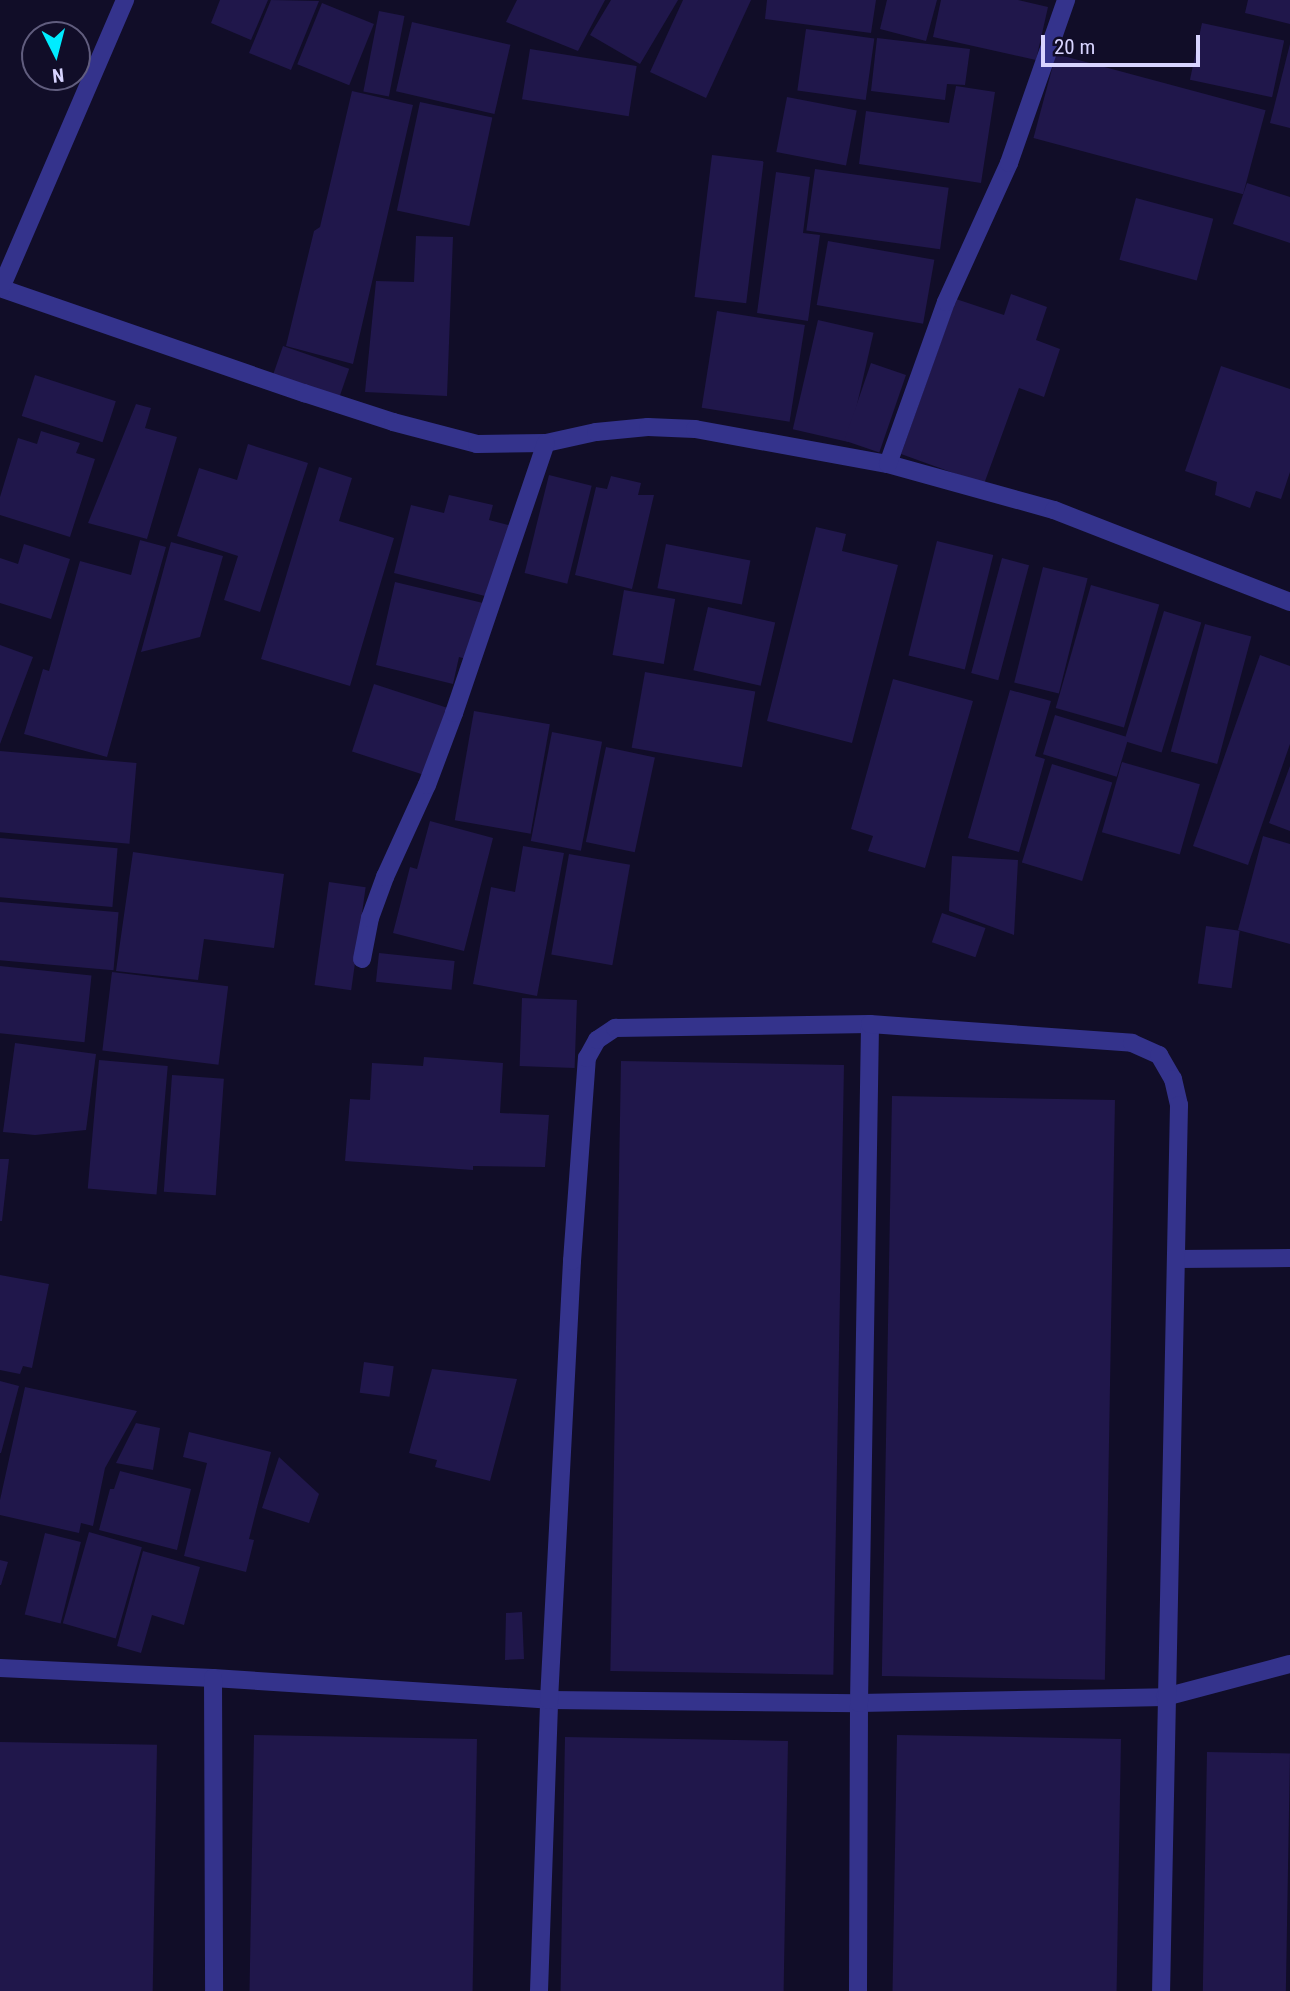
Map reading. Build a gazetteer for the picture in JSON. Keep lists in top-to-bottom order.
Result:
{
  "scale_bar": "20 m",
  "north": "bottom"
}
